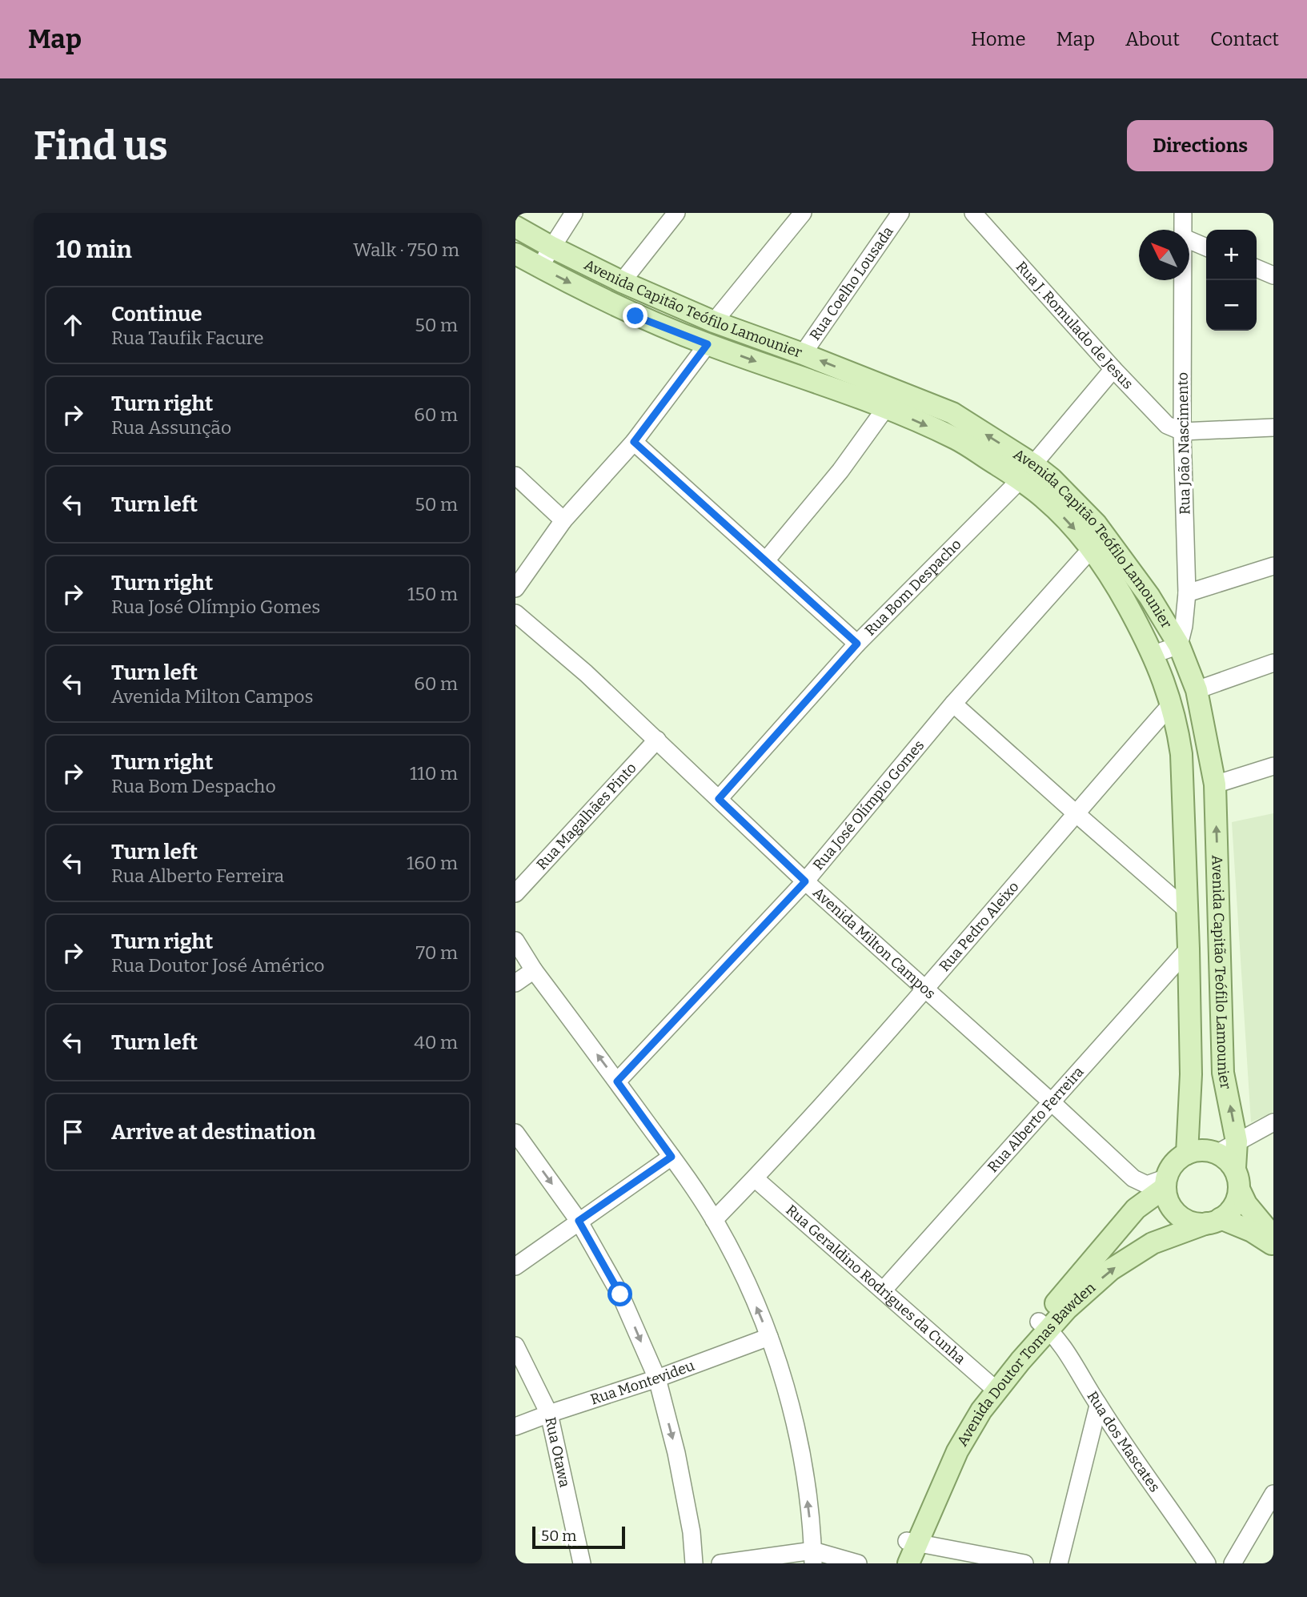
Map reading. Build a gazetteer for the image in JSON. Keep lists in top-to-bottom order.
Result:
{
  "streets": {
    "main road": ["Avenida Capitão Teófilo Lamounier", "Avenida Doutor Tomas Bawden"],
    "street": [
      "Rua Coelho Lousada",
      "Rua J. Romulado de Jesus",
      "Rua João Nascimento",
      "Rua Bom Despacho",
      "Rua José Olímpio Gomes",
      "Rua Magalhães Pinto",
      "Rua Pedro Aleixo",
      "Avenida Milton Campos",
      "Rua Alberto Ferreira",
      "Rua Geraldino Rodrigues da Cunha",
      "Rua Montevideu",
      "Rua dos Mascates",
      "Rua Otawa"
    ]
  },
  "crossings": [
    ["Rua Coelho Lousada", "Avenida Capitão Teófilo Lamounier"],
    ["Avenida Capitão Teófilo Lamounier", "Rua João Nascimento"],
    ["Avenida Capitão Teófilo Lamounier", "Rua Bom Despacho"],
    ["Avenida Capitão Teófilo Lamounier", "Rua José Olímpio Gomes"],
    ["Avenida Capitão Teófilo Lamounier", "Rua Pedro Aleixo"],
    ["Avenida Capitão Teófilo Lamounier", "Avenida Milton Campos"],
    ["Avenida Capitão Teófilo Lamounier", "Rua Alberto Ferreira"],
    ["Avenida Capitão Teófilo Lamounier", "Avenida Doutor Tomas Bawden"],
    ["Rua J. Romulado de Jesus", "Rua João Nascimento"],
    ["Rua J. Romulado de Jesus", "Rua Bom Despacho"],
    ["Rua Bom Despacho", "Avenida Milton Campos"],
    ["Rua José Olímpio Gomes", "Avenida Milton Campos"],
    ["Rua Magalhães Pinto", "Avenida Milton Campos"],
    ["Rua Pedro Aleixo", "Avenida Milton Campos"],
    ["Rua Pedro Aleixo", "Rua Geraldino Rodrigues da Cunha"],
    ["Avenida Milton Campos", "Rua Alberto Ferreira"],
    ["Avenida Milton Campos", "Avenida Doutor Tomas Bawden"],
    ["Rua Alberto Ferreira", "Rua Geraldino Rodrigues da Cunha"],
    ["Rua Geraldino Rodrigues da Cunha", "Avenida Doutor Tomas Bawden"],
    ["Avenida Doutor Tomas Bawden", "Rua dos Mascates"],
    ["Rua Montevideu", "Rua Otawa"]
  ],
  "scale_bar": "50 m",
  "north": "top left",
  "page": {
    "header": "Map",
    "nav": [
      "Home",
      "Map",
      "About",
      "Contact"
    ],
    "buttons": "Directions",
    "title": "Find us",
    "heading": ["10 min", "Walk · 750 m"],
    "map_buttons": ["+", "−"],
    "list": [
      ["Continue", "Rua Taufik Facure", "50 m"],
      ["Turn right", "Rua Assunção", "60 m"],
      ["Turn left", "50 m"],
      ["Turn right", "Rua José Olímpio Gomes", "150 m"],
      ["Turn left", "Avenida Milton Campos", "60 m"],
      ["Turn right", "Rua Bom Despacho", "110 m"],
      ["Turn left", "Rua Alberto Ferreira", "160 m"],
      ["Turn right", "Rua Doutor José Américo", "70 m"],
      ["Turn left", "40 m"],
      "Arrive at destination"
    ],
    "scale": "50 m"
  }
}
